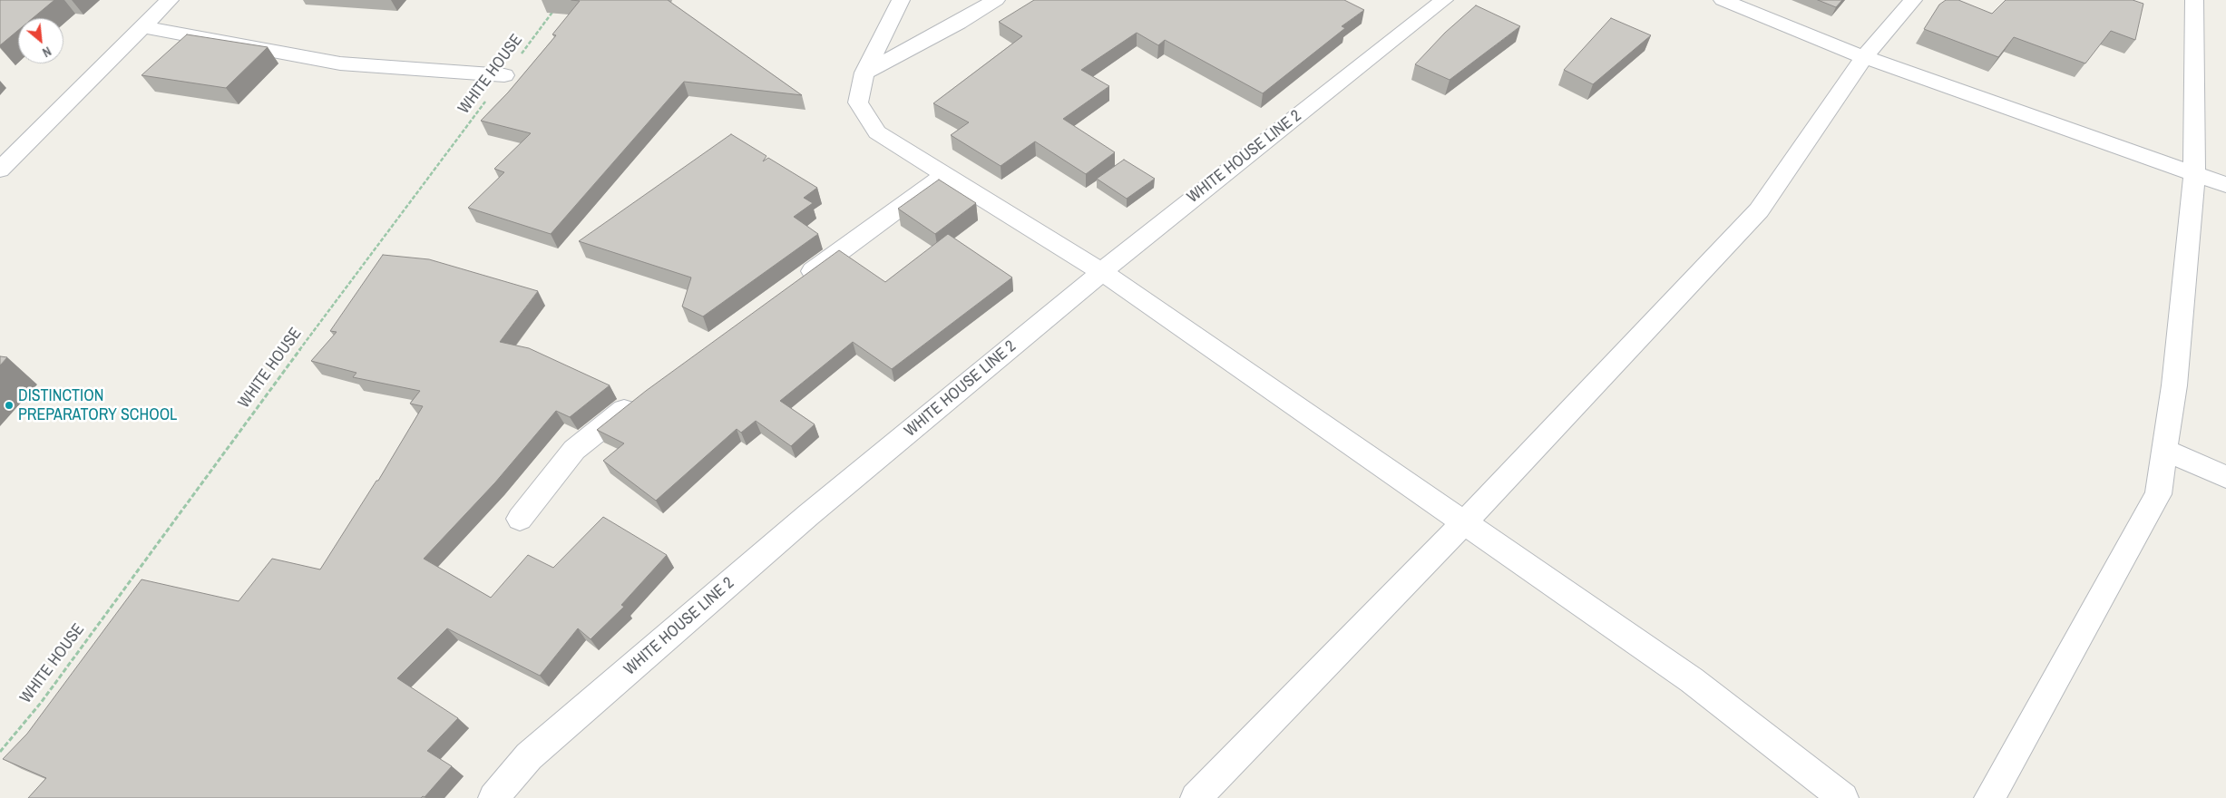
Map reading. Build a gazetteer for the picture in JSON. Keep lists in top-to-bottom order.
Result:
{
  "streets": {
    "street": ["WHITE HOUSE LINE 2"],
    "path": ["WHITE HOUSE"]
  },
  "places": ["DISTINCTION PREPARATORY SCHOOL"],
  "north": "bottom right"
}
